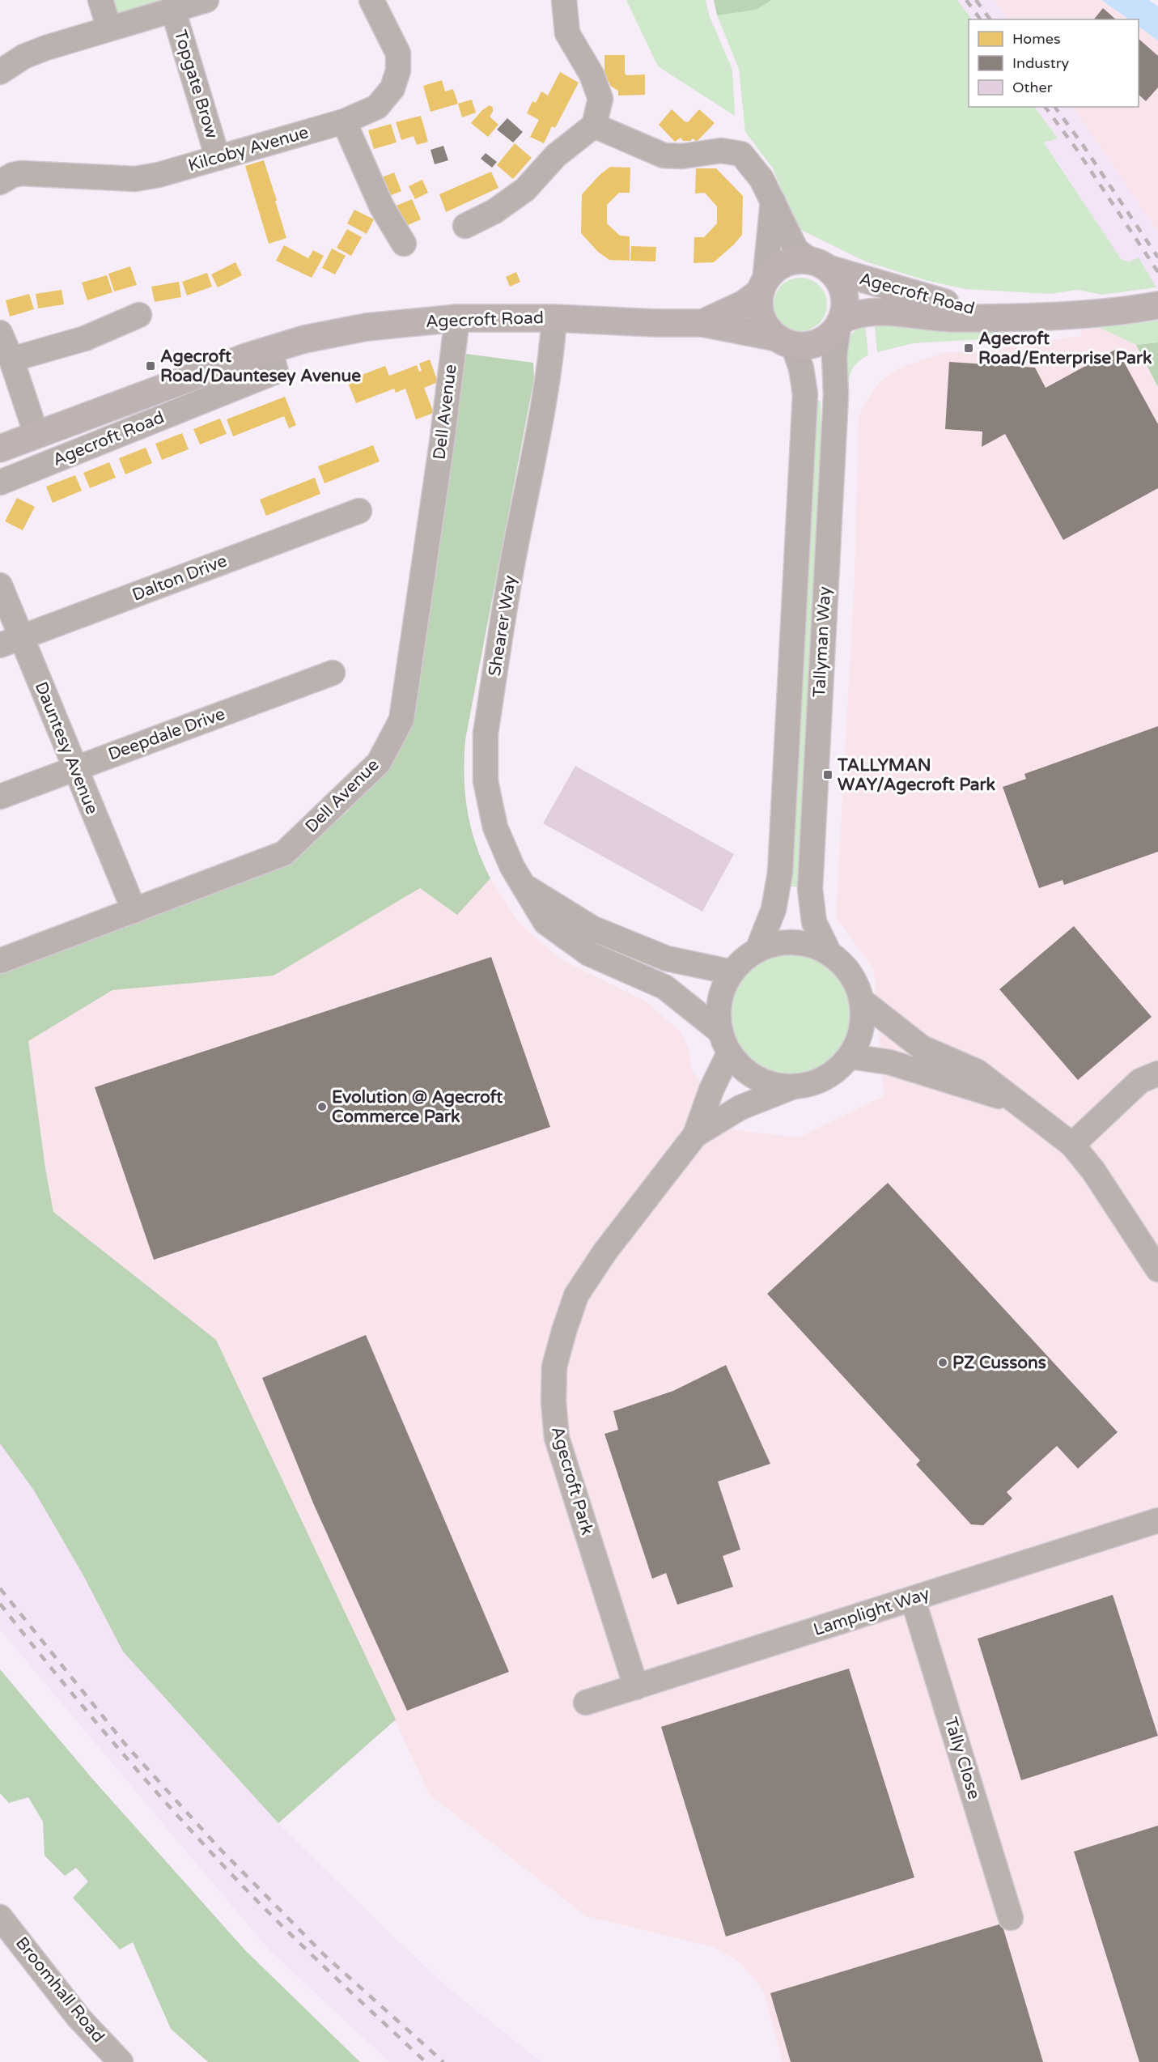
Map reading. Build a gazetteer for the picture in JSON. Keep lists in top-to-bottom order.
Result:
{
  "streets": {
    "main road": ["Agecroft Road"],
    "street": [
      "Topgate Brow",
      "Kilcoby Avenue",
      "Dell Avenue",
      "Dalton Drive",
      "Shearer Way",
      "Tallyman Way",
      "Deepdale Drive",
      "Dauntesy Avenue",
      "Agecroft Park",
      "Lamplight Way",
      "Tally Close",
      "Broomhall Road"
    ]
  },
  "crossings": [
    ["Topgate Brow", "Kilcoby Avenue"],
    ["Agecroft Road", "Dell Avenue"],
    ["Agecroft Road", "Shearer Way"],
    ["Agecroft Road", "Tallyman Way"],
    ["Dell Avenue", "Dauntesy Avenue"],
    ["Dalton Drive", "Dauntesy Avenue"],
    ["Shearer Way", "Tallyman Way"],
    ["Deepdale Drive", "Dauntesy Avenue"],
    ["Agecroft Park", "Lamplight Way"],
    ["Lamplight Way", "Tally Close"]
  ],
  "places": {
    "transit": ["Agecroft Road/Enterprise Park", "Agecroft Road/Dauntesey Avenue", "TALLYMAN WAY/Agecroft Park"],
    "other": ["Evolution @ Agecroft Commerce Park", "PZ Cussons"]
  },
  "legend": ["Homes", "Industry", "Other"]
}
